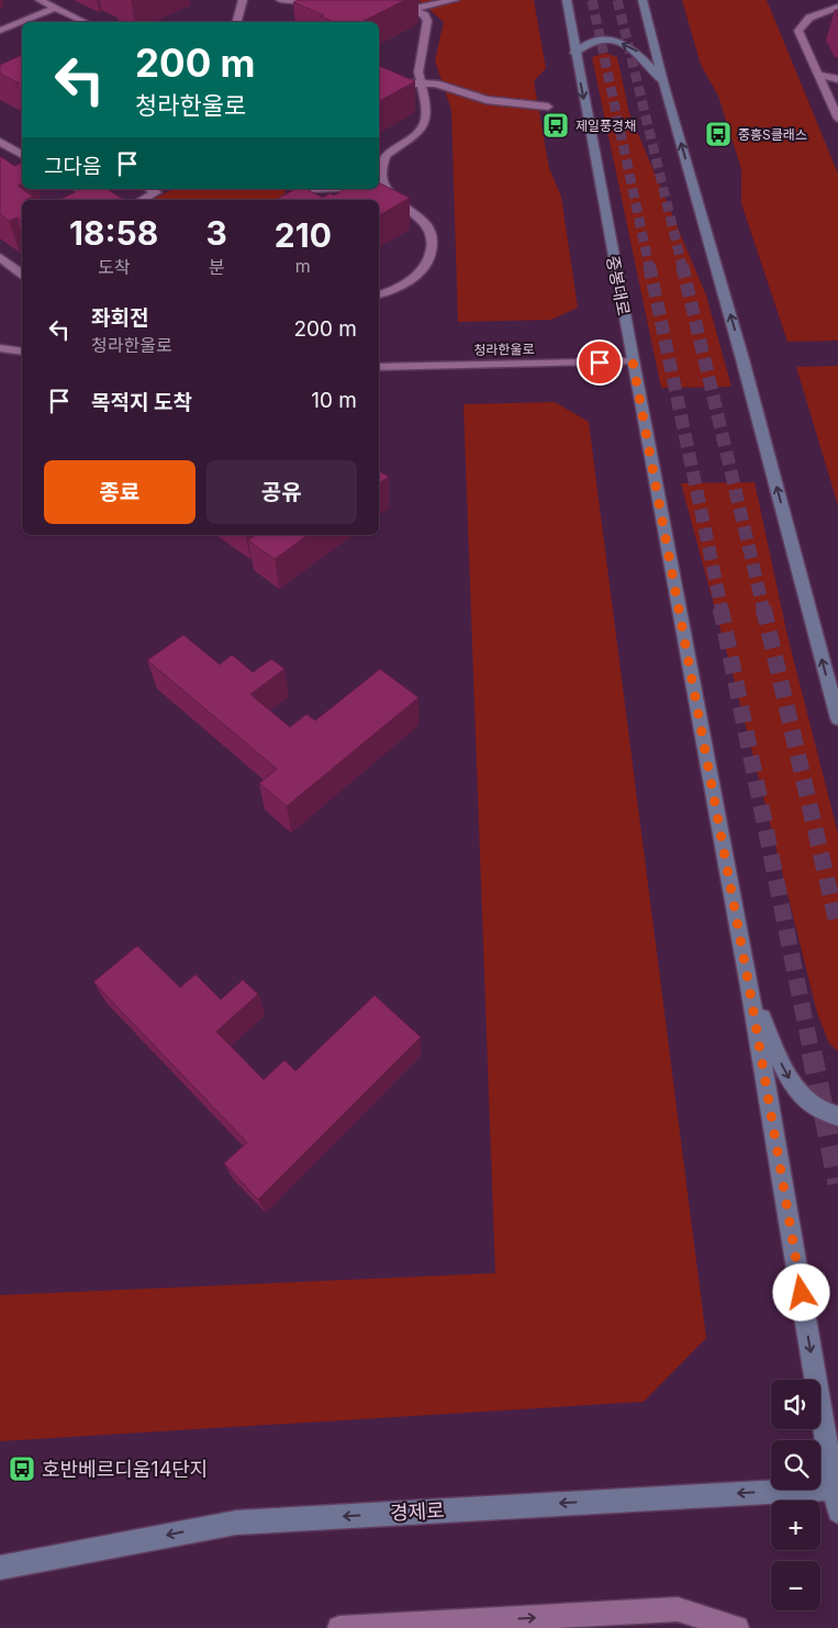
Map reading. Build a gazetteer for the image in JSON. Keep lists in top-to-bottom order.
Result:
{
  "streets": {
    "main road": ["중봉대로", "경제로"],
    "street": ["청라한울로"]
  },
  "crossings": [
    ["중봉대로", "청라한울로"],
    ["중봉대로", "경제로"]
  ],
  "one_way": ["경제로"],
  "places": {
    "bus stop": ["제일풍경채", "중흥S클래스", "호반베르디움14단지"]
  },
  "page": {
    "turn": ["200 m", "청라한울로"],
    "then": "그다음",
    "eta": [
      "18:58",
      "도착",
      "3",
      "분",
      "210",
      "m"
    ],
    "list": [
      {
        "name": "좌회전",
        "note": "청라한울로",
        "value": "200 m"
      },
      {
        "name": "목적지 도착",
        "value": "10 m"
      }
    ],
    "buttons": ["종료", "공유"],
    "map_buttons": ["+", "−"]
  }
}
